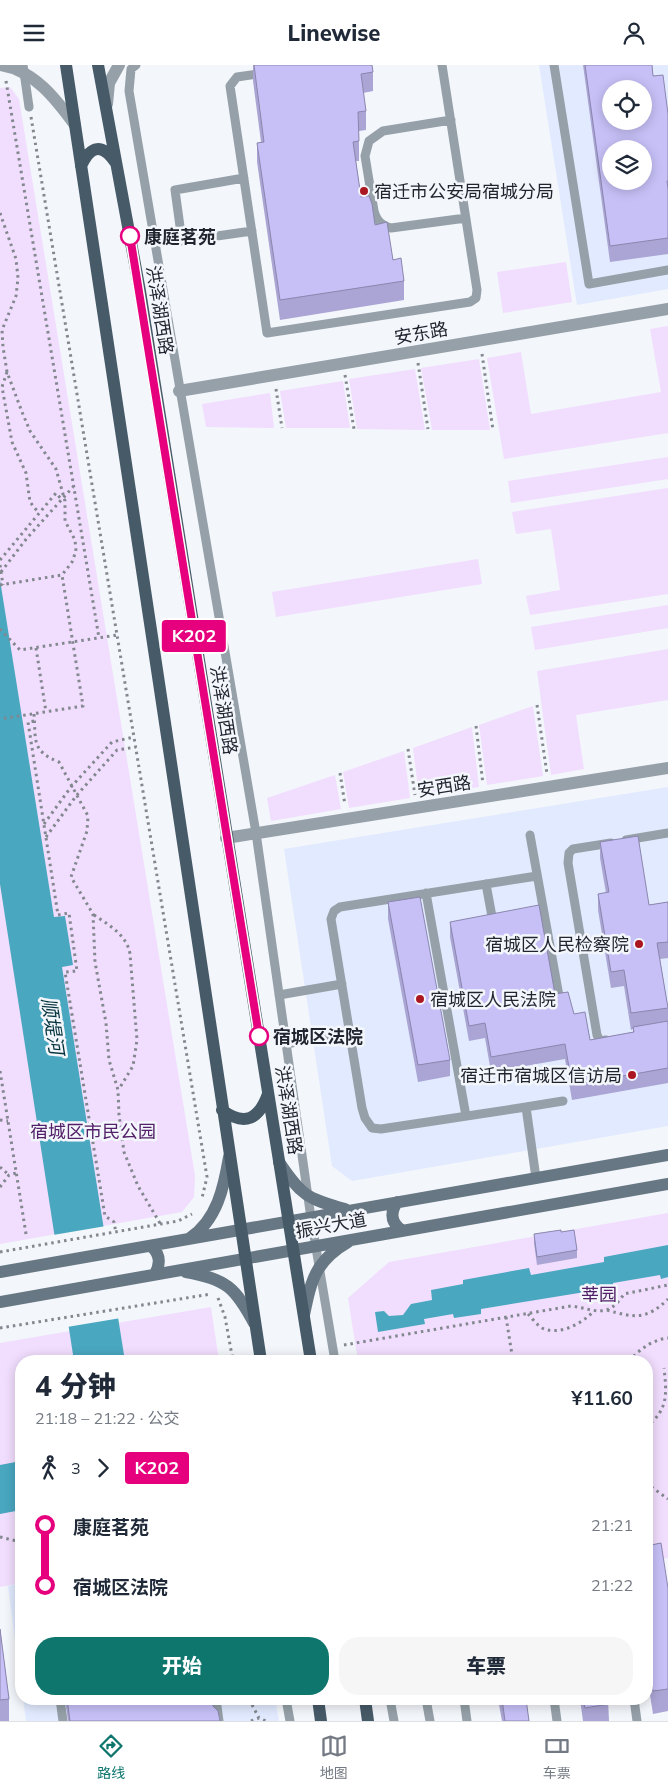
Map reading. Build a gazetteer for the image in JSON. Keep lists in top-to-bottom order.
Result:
{
  "streets": {
    "main road": ["洪泽湖西路", "振兴大道"],
    "street": ["安东路", "安西路"]
  },
  "crossings": [
    ["洪泽湖西路", "安西路"],
    ["洪泽湖西路", "振兴大道"]
  ],
  "water": ["顺堤河"],
  "parks": ["宿城区市民公园", "莘园"],
  "places": [
    "宿迁市公安局宿城分局",
    "康庭茗苑",
    "宿城区人民检察院",
    "宿城区人民法院",
    "宿城区法院",
    "宿迁市宿城区信访局"
  ],
  "lines": ["bus line K202"],
  "page": {
    "header": "Linewise",
    "on_map": "K202",
    "heading": ["4 分钟", "21:18 – 21:22 · 公交", "¥11.60"],
    "legs": ["3", "K202"],
    "list": [
      {
        "name": "康庭茗苑",
        "value": "21:21"
      },
      {
        "name": "宿城区法院",
        "value": "21:22"
      }
    ],
    "buttons": ["开始", "车票"],
    "tabs": ["路线", "地图", "车票"]
  }
}
